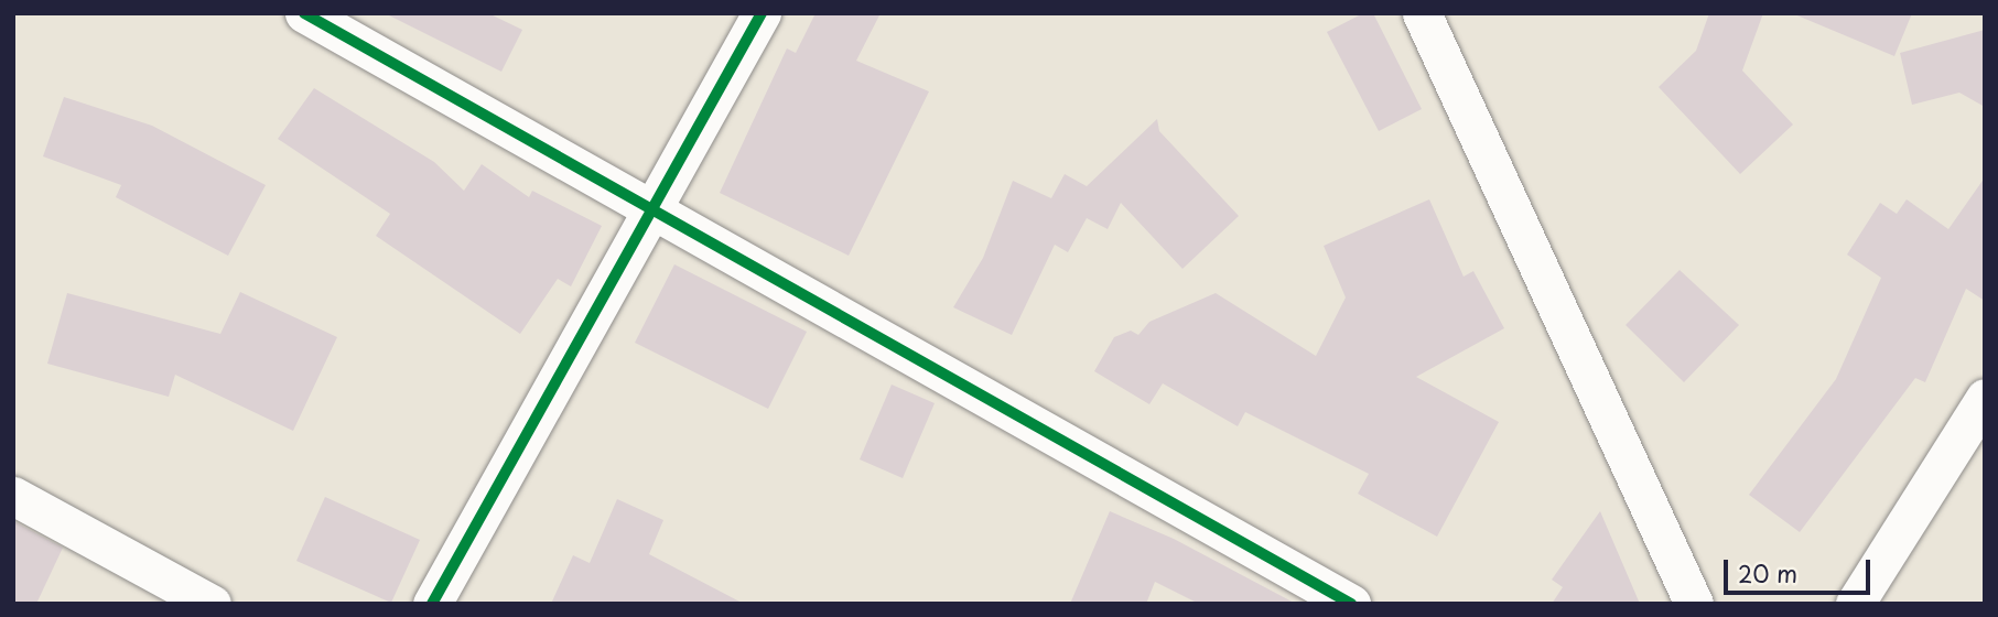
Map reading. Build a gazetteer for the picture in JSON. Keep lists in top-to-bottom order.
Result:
{
  "scale_bar": "20 m"
}
